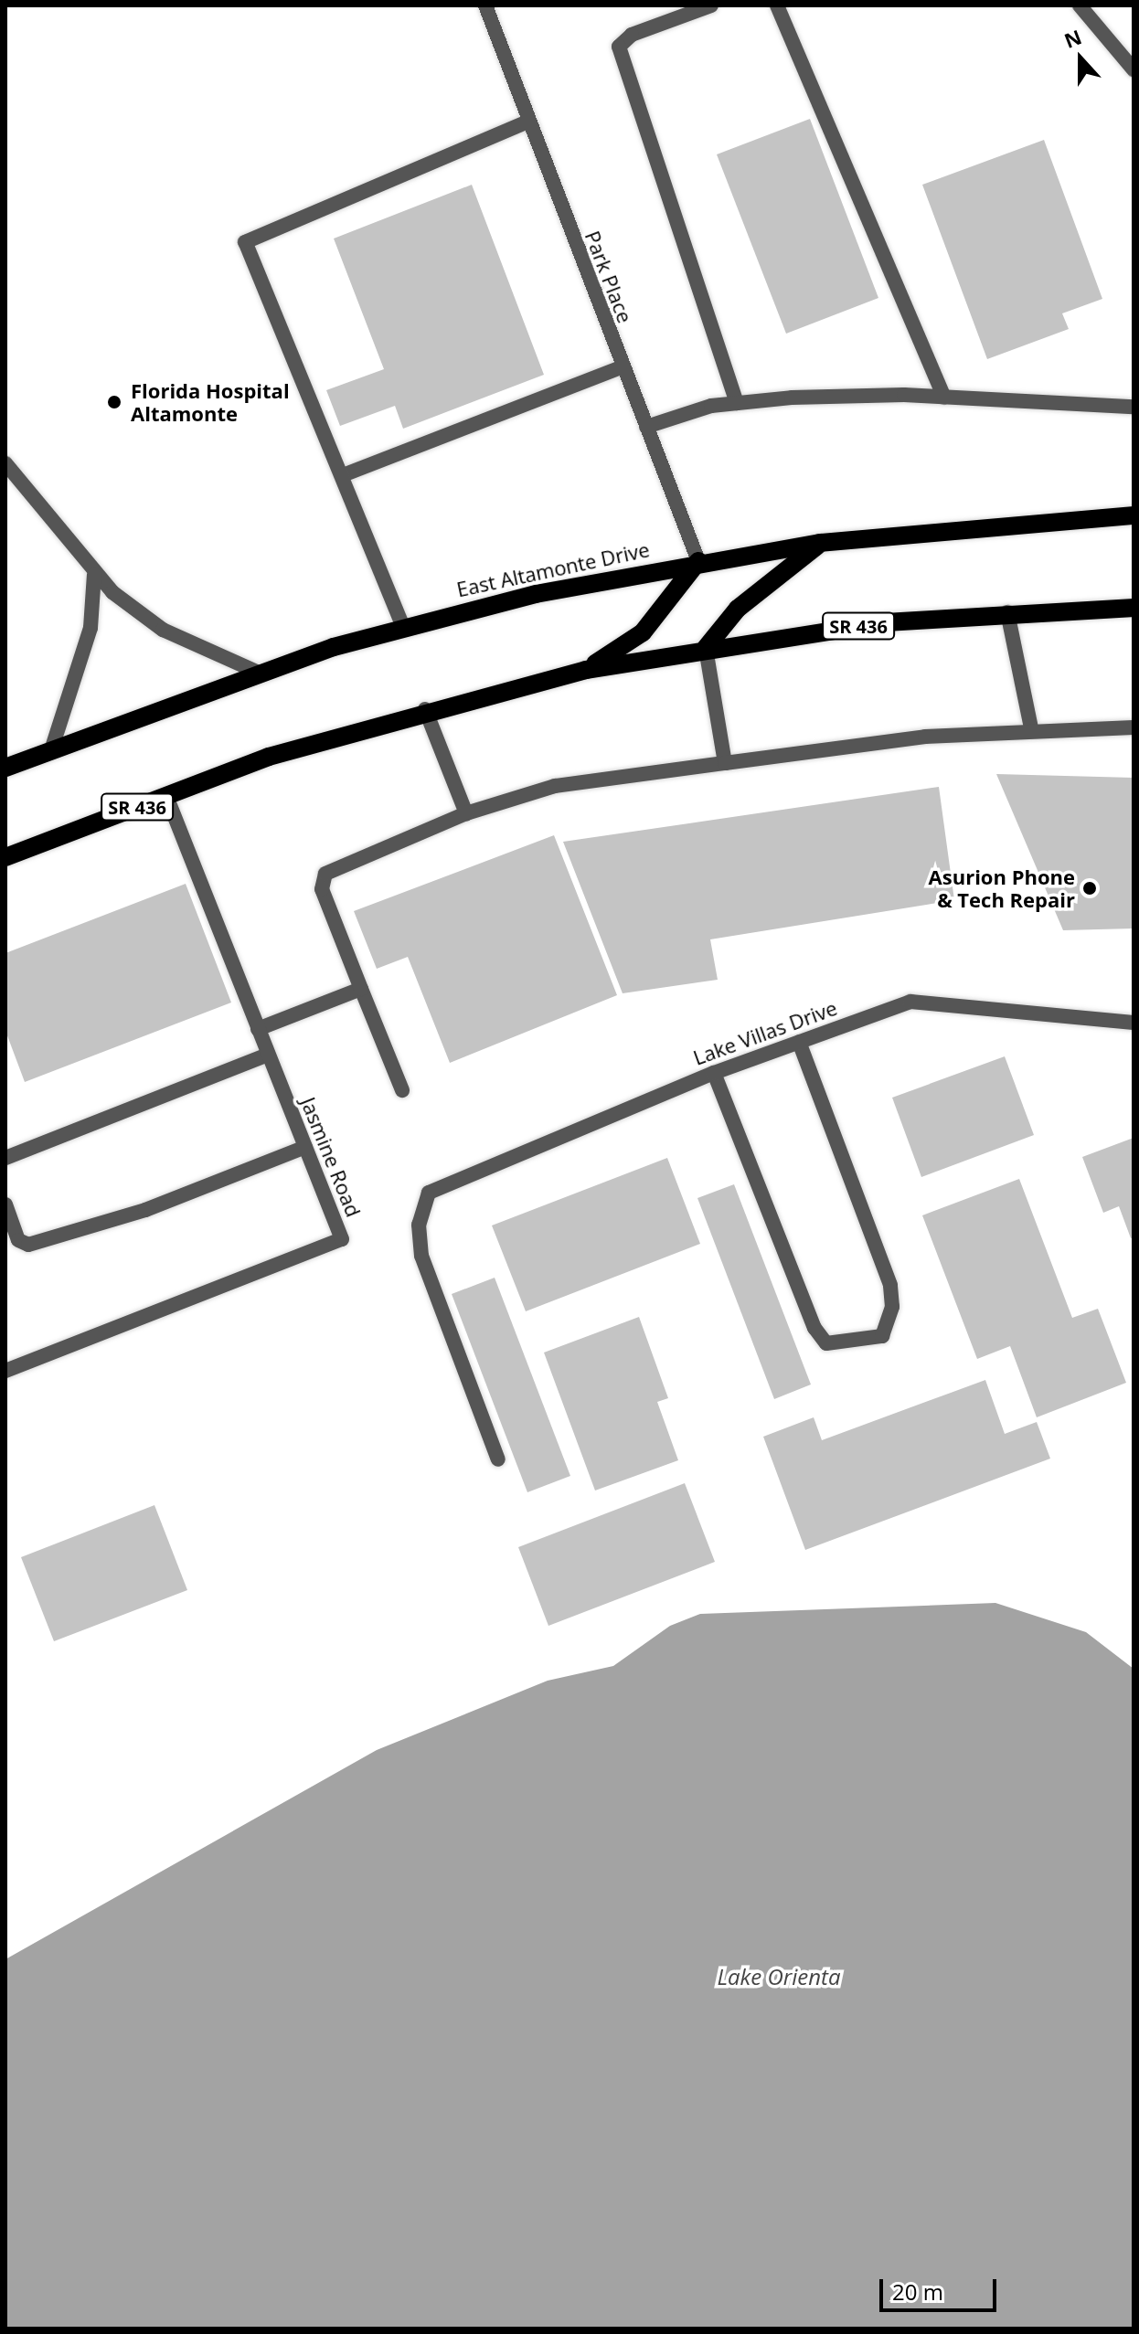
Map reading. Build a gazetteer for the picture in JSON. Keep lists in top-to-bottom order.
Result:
{
  "streets": {
    "main road": ["East Altamonte Drive", "SR 436"],
    "street": ["Park Place", "Lake Villas Drive", "Jasmine Road"]
  },
  "crossings": [
    ["Park Place", "East Altamonte Drive"],
    ["SR 436", "Jasmine Road"]
  ],
  "water": ["Lake Orienta"],
  "places": ["Florida Hospital Altamonte", "Asurion Phone & Tech Repair"],
  "scale_bar": "20 m",
  "north": "top"
}
